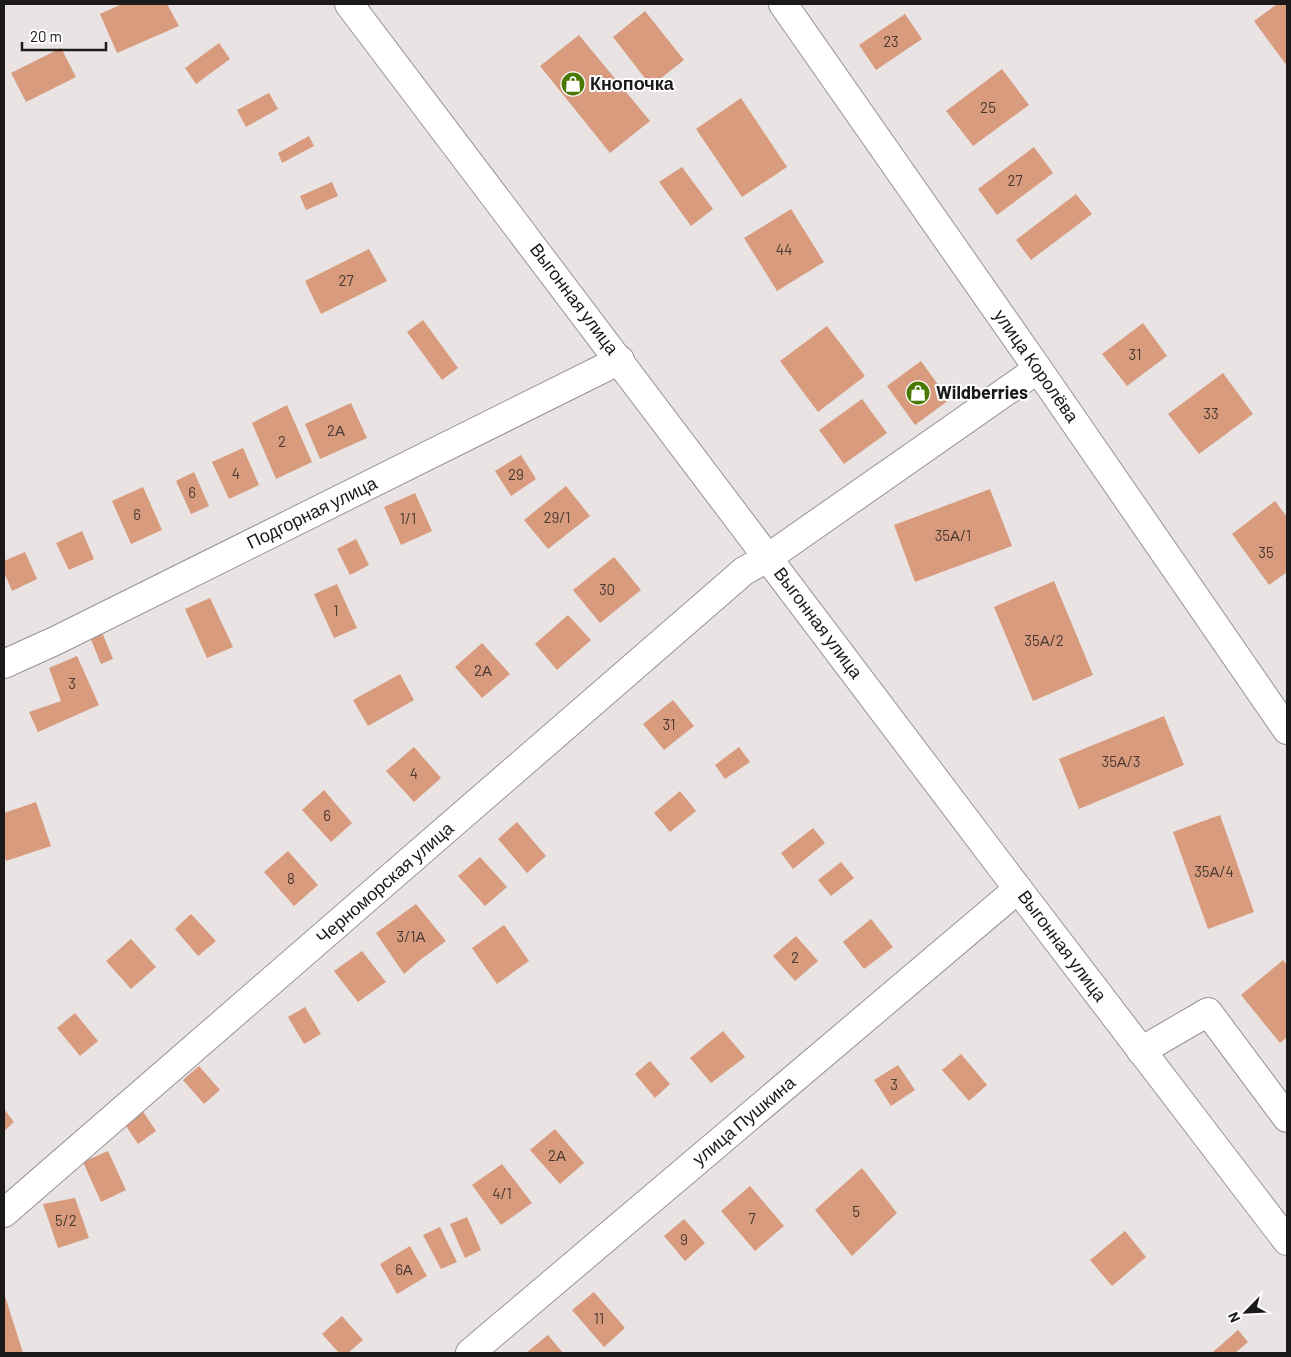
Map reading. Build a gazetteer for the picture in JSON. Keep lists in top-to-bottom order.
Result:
{
  "streets": {
    "street": [
      "Выгонная улица",
      "улица Королёва",
      "Подгорная улица",
      "Черноморская улица",
      "улица Пушкина"
    ]
  },
  "crossings": [
    ["Выгонная улица", "Подгорная улица"],
    ["Выгонная улица", "Черноморская улица"],
    ["Выгонная улица", "улица Пушкина"],
    ["улица Королёва", "Черноморская улица"]
  ],
  "places": {
    "shop": ["Кнопочка", "Wildberries"]
  },
  "house_numbers": [
    "23",
    "25",
    "27",
    "44",
    "27",
    "31",
    "33",
    "2А",
    "2",
    "4",
    "29",
    "6",
    "6",
    "29/1",
    "1/1",
    "35А/1",
    "35",
    "30",
    "1",
    "35А/2",
    "2А",
    "3",
    "31",
    "35А/3",
    "4",
    "6",
    "35А/4",
    "8",
    "3/1А",
    "2",
    "3",
    "2А",
    "4/1",
    "5",
    "7",
    "5/2",
    "9",
    "6А",
    "11"
  ],
  "scale_bar": "20 m",
  "north": "bottom left"
}
